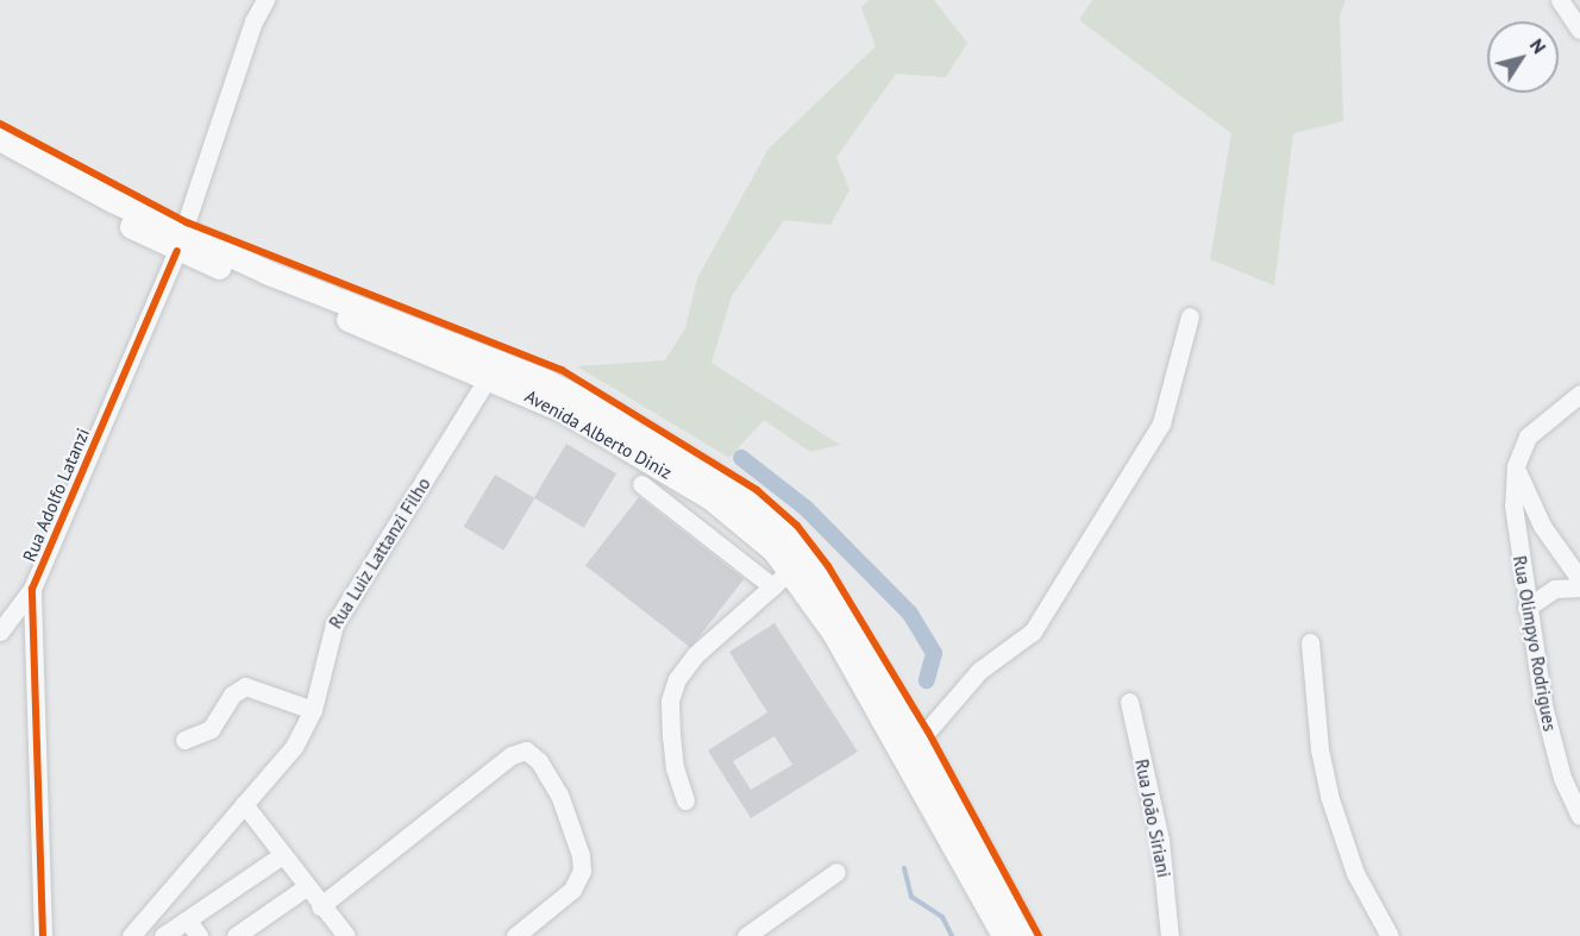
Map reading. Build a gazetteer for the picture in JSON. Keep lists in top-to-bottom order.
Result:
{
  "streets": {
    "main road": ["Avenida Alberto Diniz"],
    "street": [
      "Rua Adolfo Latanzi",
      "Rua Luiz Lattanzi Filho",
      "Rua Olimpyo Rodrigues",
      "Rua João Siriani"
    ]
  },
  "crossings": [
    ["Avenida Alberto Diniz", "Rua Adolfo Latanzi"],
    ["Avenida Alberto Diniz", "Rua Luiz Lattanzi Filho"]
  ],
  "north": "top right"
}
